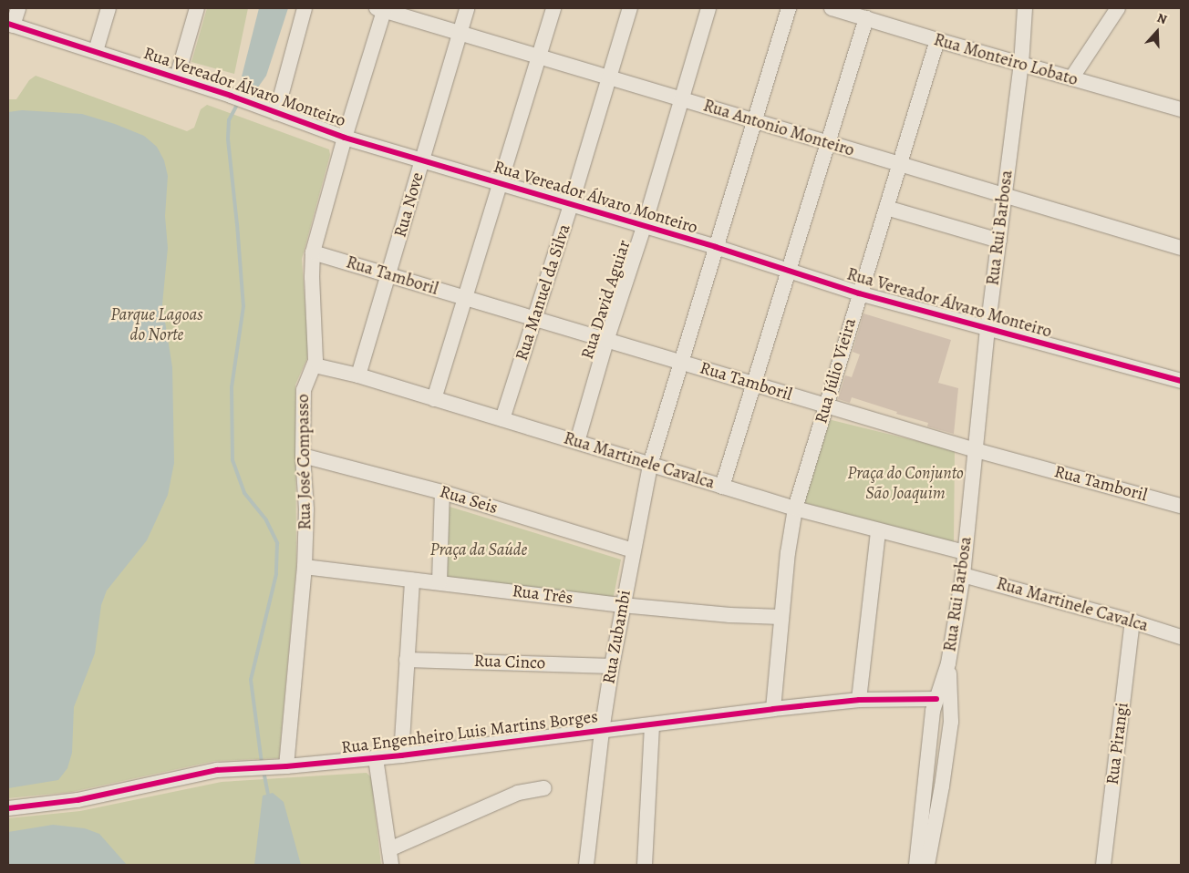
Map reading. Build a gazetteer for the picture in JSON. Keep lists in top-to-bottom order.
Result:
{
  "streets": {
    "street": [
      "Rua Monteiro Lobato",
      "Rua Vereador Álvaro Monteiro",
      "Rua Antonio Monteiro",
      "Rua Nove",
      "Rua Rui Barbosa",
      "Rua Tamboril",
      "Rua Manuel da Silva",
      "Rua David Aguiar",
      "Rua Júlio Vieira",
      "Rua Martinele Cavalca",
      "Rua José Compasso",
      "Rua Seis",
      "Rua Três",
      "Rua Zubambi",
      "Rua Cinco",
      "Rua Engenheiro Luis Martins Borges",
      "Rua Pirangi"
    ]
  },
  "crossings": [
    ["Rua Monteiro Lobato", "Rua Rui Barbosa"],
    ["Rua Monteiro Lobato", "Rua Júlio Vieira"],
    ["Rua Vereador Álvaro Monteiro", "Rua Nove"],
    ["Rua Vereador Álvaro Monteiro", "Rua Rui Barbosa"],
    ["Rua Vereador Álvaro Monteiro", "Rua Manuel da Silva"],
    ["Rua Vereador Álvaro Monteiro", "Rua David Aguiar"],
    ["Rua Vereador Álvaro Monteiro", "Rua Júlio Vieira"],
    ["Rua Vereador Álvaro Monteiro", "Rua José Compasso"],
    ["Rua Vereador Álvaro Monteiro", "Rua Zubambi"],
    ["Rua Antonio Monteiro", "Rua Nove"],
    ["Rua Antonio Monteiro", "Rua Rui Barbosa"],
    ["Rua Antonio Monteiro", "Rua Manuel da Silva"],
    ["Rua Antonio Monteiro", "Rua David Aguiar"],
    ["Rua Antonio Monteiro", "Rua Júlio Vieira"],
    ["Rua Antonio Monteiro", "Rua Zubambi"],
    ["Rua Nove", "Rua Tamboril"],
    ["Rua Nove", "Rua Martinele Cavalca"],
    ["Rua Rui Barbosa", "Rua Tamboril"],
    ["Rua Rui Barbosa", "Rua Martinele Cavalca"],
    ["Rua Rui Barbosa", "Rua Engenheiro Luis Martins Borges"],
    ["Rua Tamboril", "Rua Manuel da Silva"],
    ["Rua Tamboril", "Rua David Aguiar"],
    ["Rua Tamboril", "Rua Júlio Vieira"],
    ["Rua Tamboril", "Rua José Compasso"],
    ["Rua Tamboril", "Rua Zubambi"],
    ["Rua Manuel da Silva", "Rua Martinele Cavalca"],
    ["Rua David Aguiar", "Rua Martinele Cavalca"],
    ["Rua Júlio Vieira", "Rua Martinele Cavalca"],
    ["Rua Júlio Vieira", "Rua Três"],
    ["Rua Júlio Vieira", "Rua Engenheiro Luis Martins Borges"],
    ["Rua Martinele Cavalca", "Rua José Compasso"],
    ["Rua Martinele Cavalca", "Rua Zubambi"],
    ["Rua Martinele Cavalca", "Rua Pirangi"],
    ["Rua José Compasso", "Rua Seis"],
    ["Rua José Compasso", "Rua Três"],
    ["Rua José Compasso", "Rua Engenheiro Luis Martins Borges"],
    ["Rua Seis", "Rua Zubambi"],
    ["Rua Três", "Rua Zubambi"],
    ["Rua Zubambi", "Rua Cinco"],
    ["Rua Zubambi", "Rua Engenheiro Luis Martins Borges"]
  ],
  "parks": ["Parque Lagoas do Norte", "Praça do Conjunto São Joaquim", "Praça da Saúde"],
  "north": "top"
}
